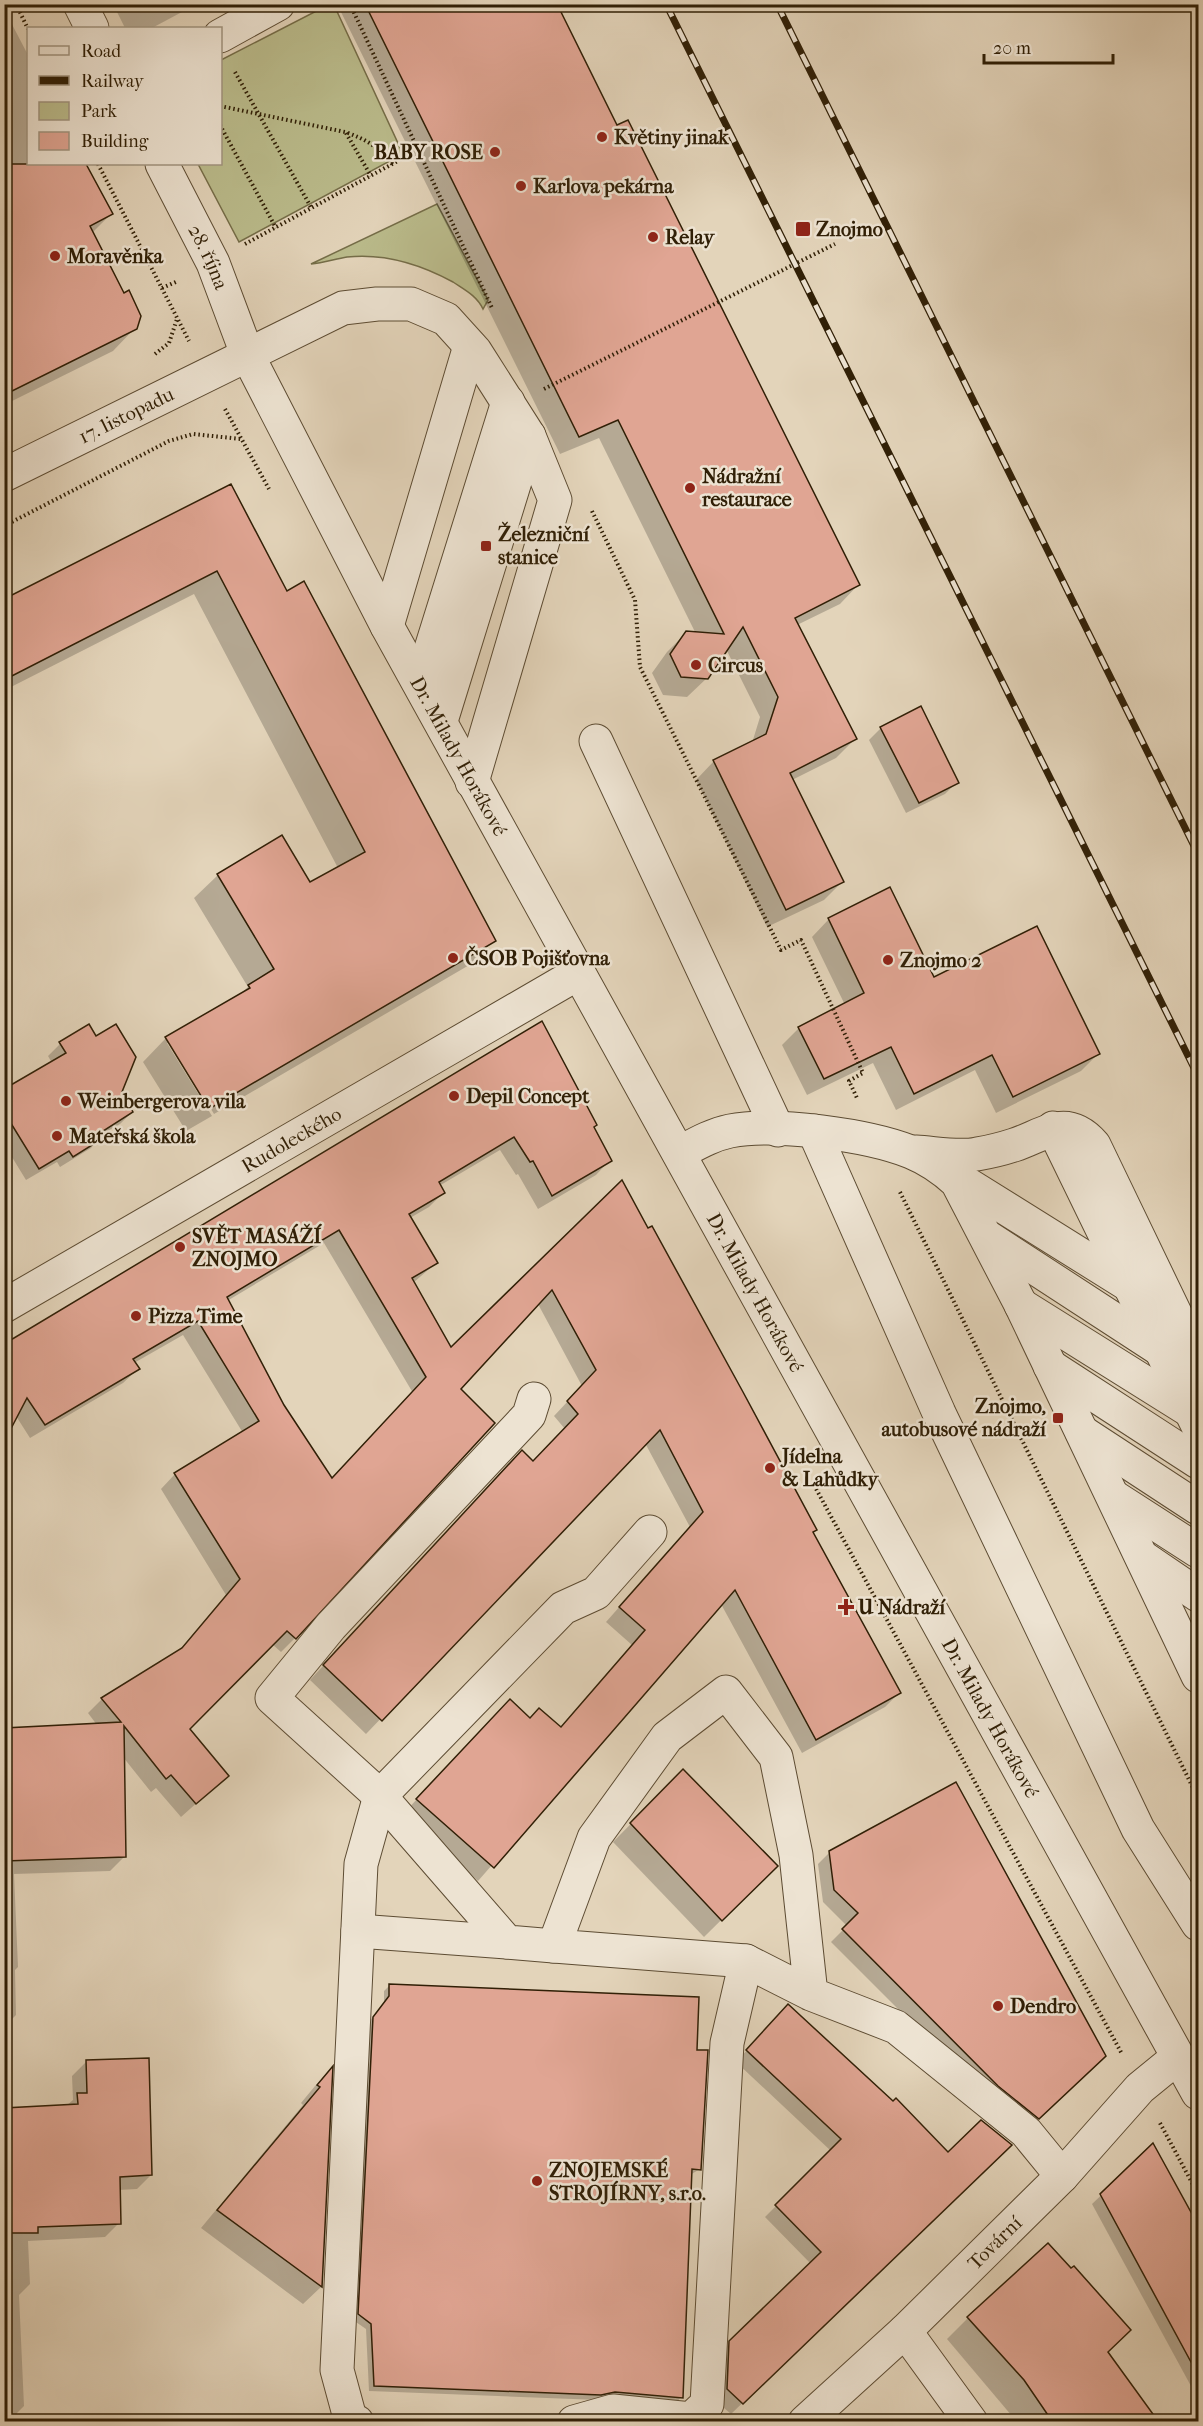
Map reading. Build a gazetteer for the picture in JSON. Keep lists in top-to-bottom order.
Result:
{
  "streets": {
    "street": [
      "28. října",
      "17. listopadu",
      "Dr. Milady Horákové",
      "Rudoleckého",
      "Tovární"
    ]
  },
  "crossings": [
    ["28. října", "17. listopadu"],
    ["28. října", "Dr. Milady Horákové"],
    ["17. listopadu", "Dr. Milady Horákové"],
    ["Dr. Milady Horákové", "Rudoleckého"],
    ["Dr. Milady Horákové", "Tovární"]
  ],
  "places": {
    "other": [
      "Květiny jinak",
      "BABY ROSE",
      "Karlova pekárna",
      "Relay",
      "Moravěnka",
      "Nádražní restaurace",
      "Circus",
      "ČSOB Pojišťovna",
      "Znojmo 2",
      "Depil Concept",
      "Weinbergerova vila",
      "Mateřská škola",
      "SVĚT MASÁŽÍ ZNOJMO",
      "Pizza Time",
      "Jídelna & Lahůdky",
      "Dendro",
      "ZNOJEMSKÉ STROJÍRNY, s.r.o."
    ],
    "transit": ["Znojmo", "Železniční stanice", "Znojmo, autobusové nádraží"],
    "health": ["U Nádraží"]
  },
  "legend": [
    "Road",
    "Railway",
    "Park",
    "Building"
  ],
  "scale_bar": "20 m"
}
